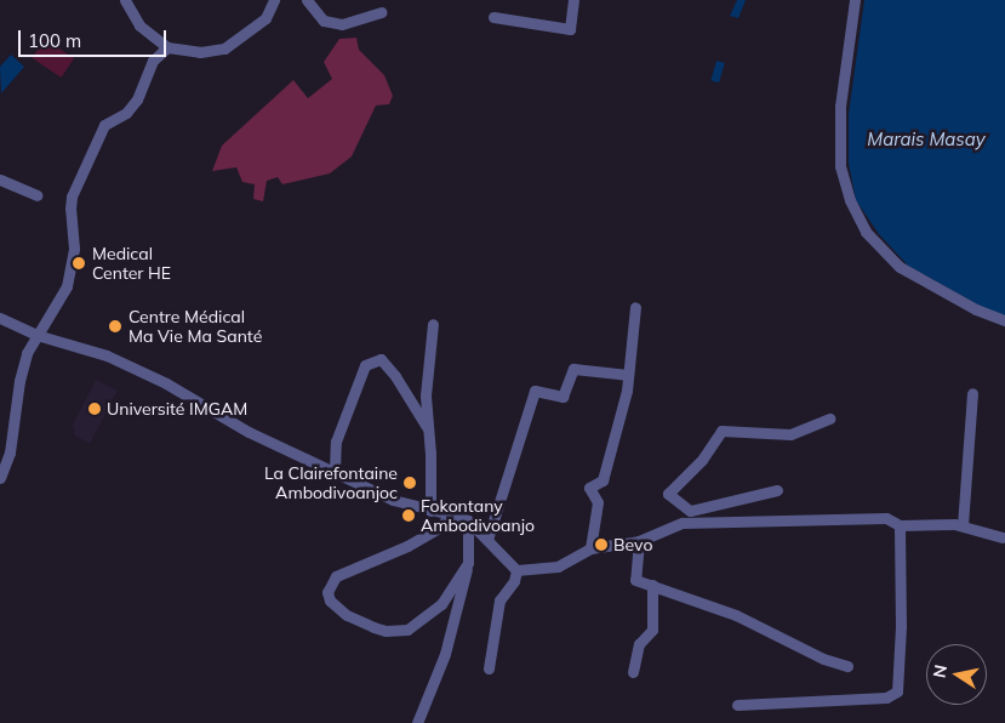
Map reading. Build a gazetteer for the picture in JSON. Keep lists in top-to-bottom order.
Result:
{
  "water": ["Marais Masay"],
  "places": [
    "Medical Center HE",
    "Centre Médical Ma Vie Ma Santé",
    "Université IMGAM",
    "La Clairefontaine Ambodivoanjoc",
    "Fokontany Ambodivoanjo",
    "Bevo"
  ],
  "scale_bar": "100 m",
  "north": "left"
}
